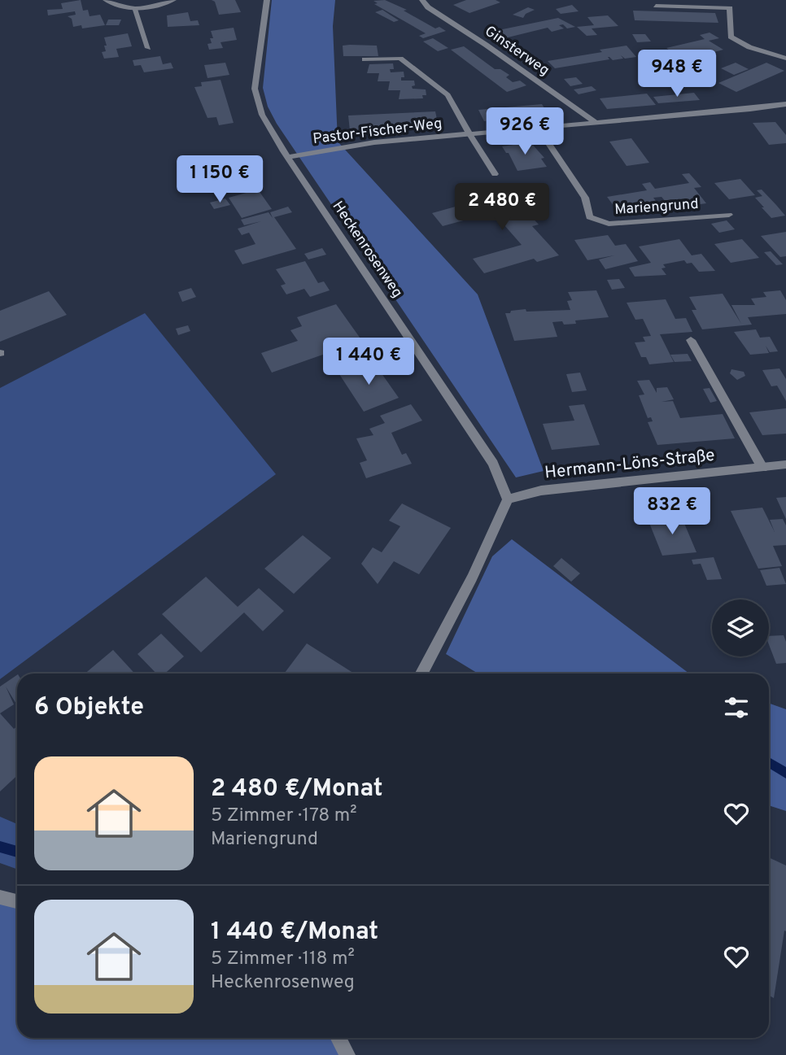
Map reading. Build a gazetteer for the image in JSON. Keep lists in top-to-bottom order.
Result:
{
  "streets": {
    "street": [
      "Ginsterweg",
      "Pastor-Fischer-Weg",
      "Mariengrund",
      "Heckenrosenweg",
      "Hermann-Löns-Straße"
    ]
  },
  "crossings": [
    ["Ginsterweg", "Pastor-Fischer-Weg"],
    ["Pastor-Fischer-Weg", "Mariengrund"],
    ["Pastor-Fischer-Weg", "Heckenrosenweg"],
    ["Heckenrosenweg", "Hermann-Löns-Straße"]
  ],
  "page": {
    "price": [
      "948 €",
      "926 €",
      "1 150 €",
      "2 480 €",
      "1 440 €",
      "832 €"
    ],
    "heading": "6 Objekte",
    "list": [
      {
        "name": "2 480 €/Monat",
        "note": "5 Zimmer · 178 m² · Mariengrund"
      },
      {
        "name": "1 440 €/Monat",
        "note": "5 Zimmer · 118 m² · Heckenrosenweg"
      }
    ]
  }
}
